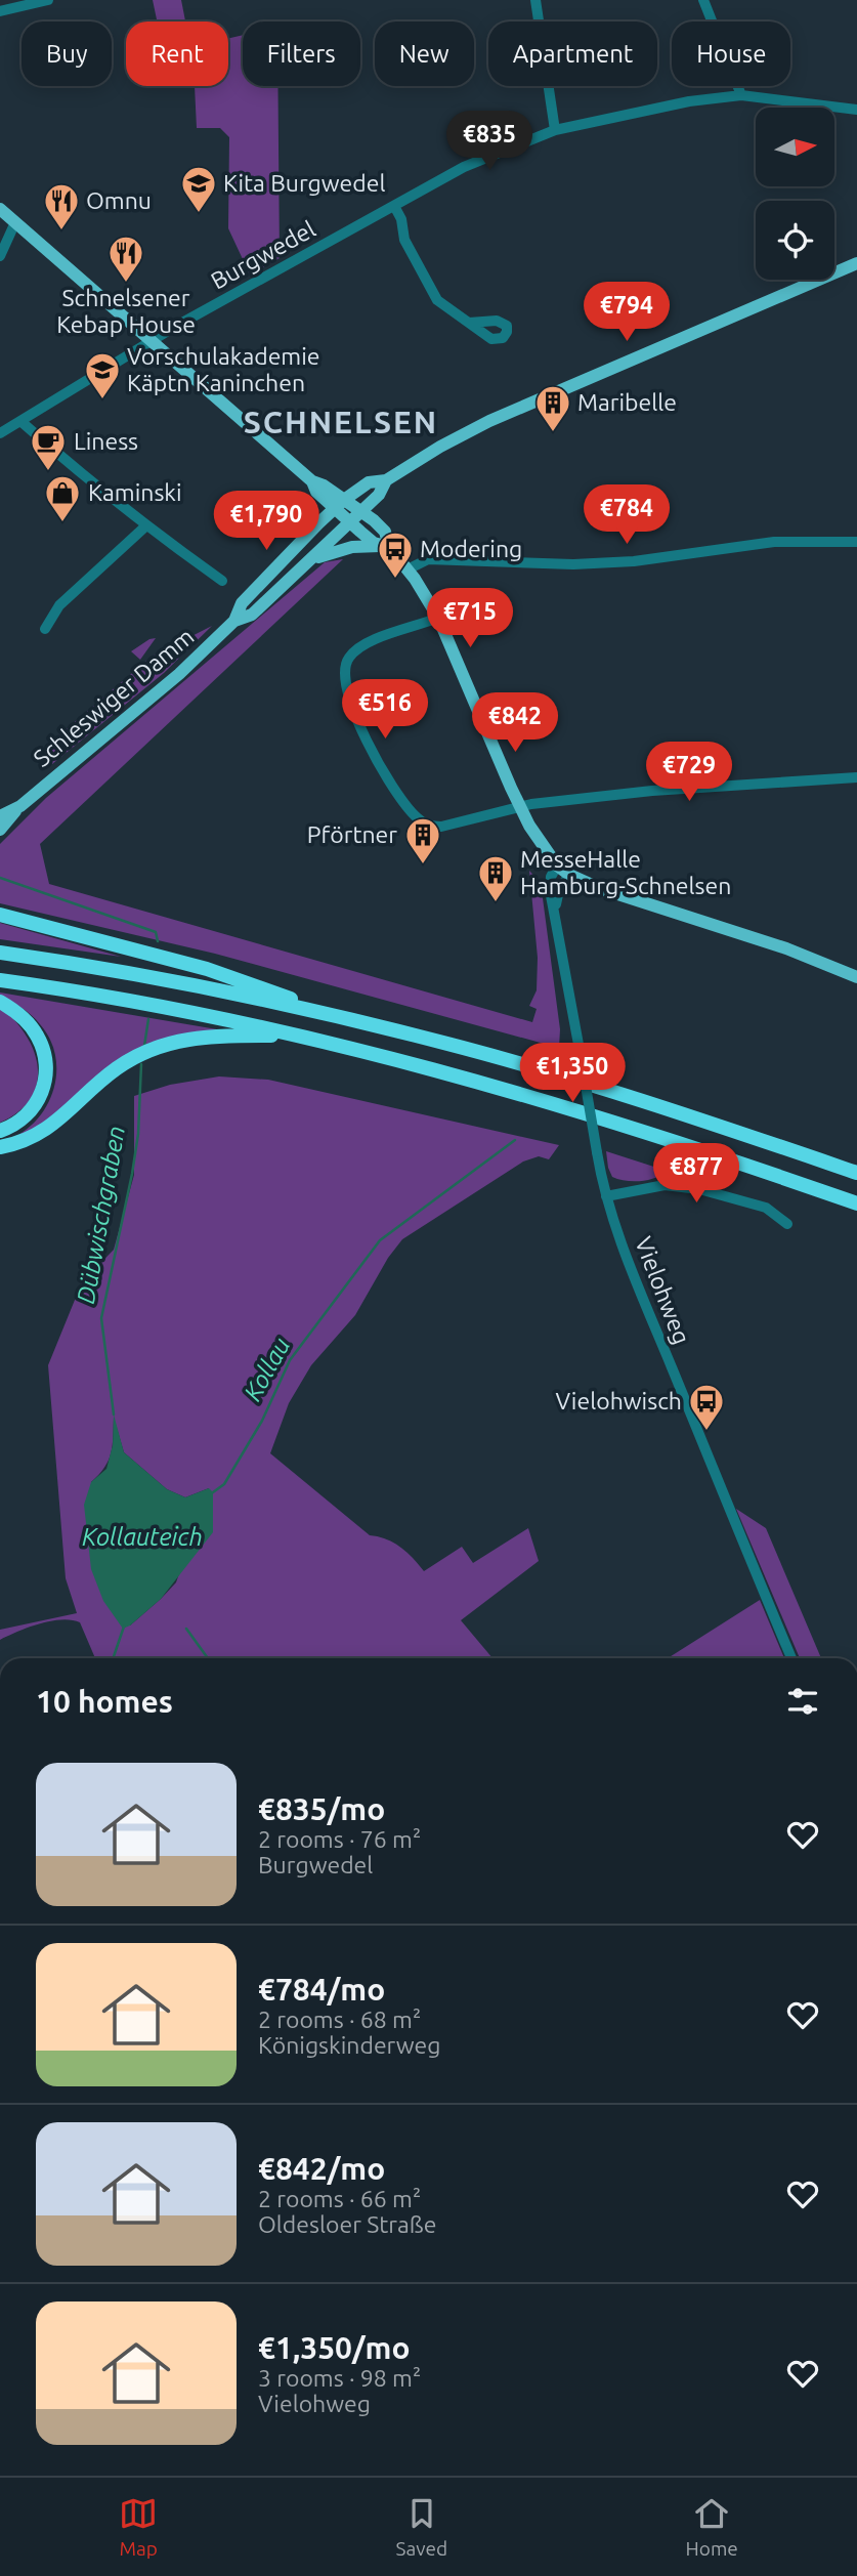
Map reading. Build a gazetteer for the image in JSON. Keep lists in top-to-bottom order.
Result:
{
  "streets": {
    "main road": ["Schleswiger Damm"],
    "street": ["Burgwedel", "Vielohweg"]
  },
  "districts": ["SCHNELSEN"],
  "water": ["Dübwischgraben", "Kollau", "Kollauteich"],
  "places": {
    "school or university": ["Kita Burgwedel", "Vorschulakademie Käptn Kaninchen"],
    "restaurant": ["Omnu", "Schnelsener Kebap House"],
    "building": ["Maribelle", "Pförtner", "MesseHalle Hamburg-Schnelsen"],
    "cafe": ["Liness"],
    "shop": ["Kaminski"],
    "bus stop": ["Modering", "Vielohwisch"]
  },
  "north": "right",
  "page": {
    "chip": [
      "Buy",
      "Rent",
      "Filters",
      "New",
      "Apartment",
      "House"
    ],
    "price": [
      "€835",
      "€794",
      "€784",
      "€1,790",
      "€715",
      "€516",
      "€842",
      "€729",
      "€1,350",
      "€877"
    ],
    "heading": "10 homes",
    "list": [
      {
        "name": "€835/mo",
        "note": "2 rooms · 76 m² · Burgwedel"
      },
      {
        "name": "€784/mo",
        "note": "2 rooms · 68 m² · Königskinderweg"
      },
      {
        "name": "€842/mo",
        "note": "2 rooms · 66 m² · Oldesloer Straße"
      },
      {
        "name": "€1,350/mo",
        "note": "3 rooms · 98 m² · Vielohweg"
      }
    ],
    "tabs": ["Map", "Saved", "Home"]
  }
}
